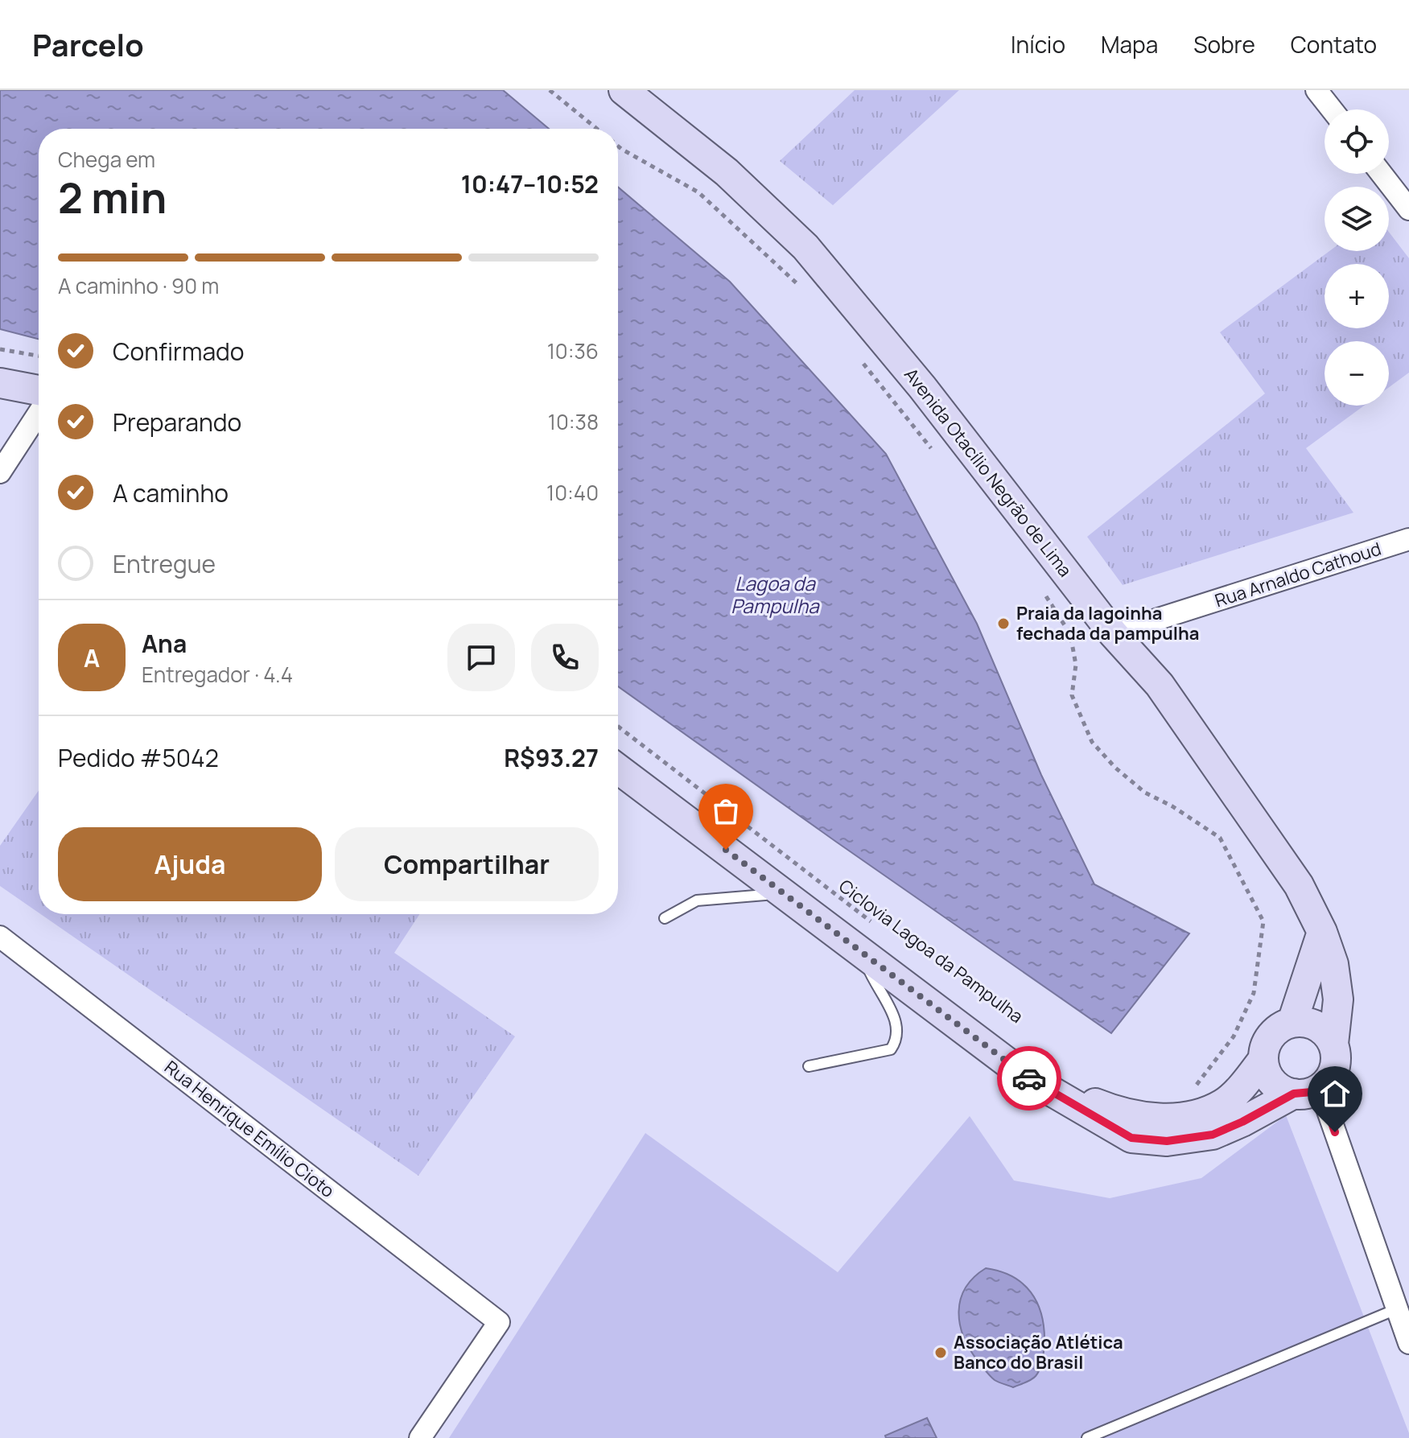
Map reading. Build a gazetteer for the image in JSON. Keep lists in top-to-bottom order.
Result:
{
  "streets": {
    "street": ["Avenida Otacílio Negrão de Lima", "Rua Arnaldo Cathoud", "Rua Henrique Emílio Cioto"],
    "path": ["Ciclovia Lagoa da Pampulha"]
  },
  "crossings": [
    ["Avenida Otacílio Negrão de Lima", "Rua Arnaldo Cathoud"]
  ],
  "water": ["Lagoa da Pampulha"],
  "places": ["Praia da lagoinha fechada da pampulha", "Associação Atlética Banco do Brasil"],
  "page": {
    "header": "Parcelo",
    "nav": [
      "Início",
      "Mapa",
      "Sobre",
      "Contato"
    ],
    "map_buttons": ["+", "−"],
    "heading": ["2 min", "Chega em", "10:47–10:52"],
    "panel": [
      "Ana",
      "Entregador · 4.4",
      "Pedido #5042",
      "R$93.27"
    ],
    "bar": "A caminho · 90 m",
    "list": [
      ["Confirmado", "10:36"],
      ["Preparando", "10:38"],
      ["A caminho", "10:40"],
      "Entregue"
    ],
    "round": "A",
    "buttons": ["Ajuda", "Compartilhar"]
  }
}
